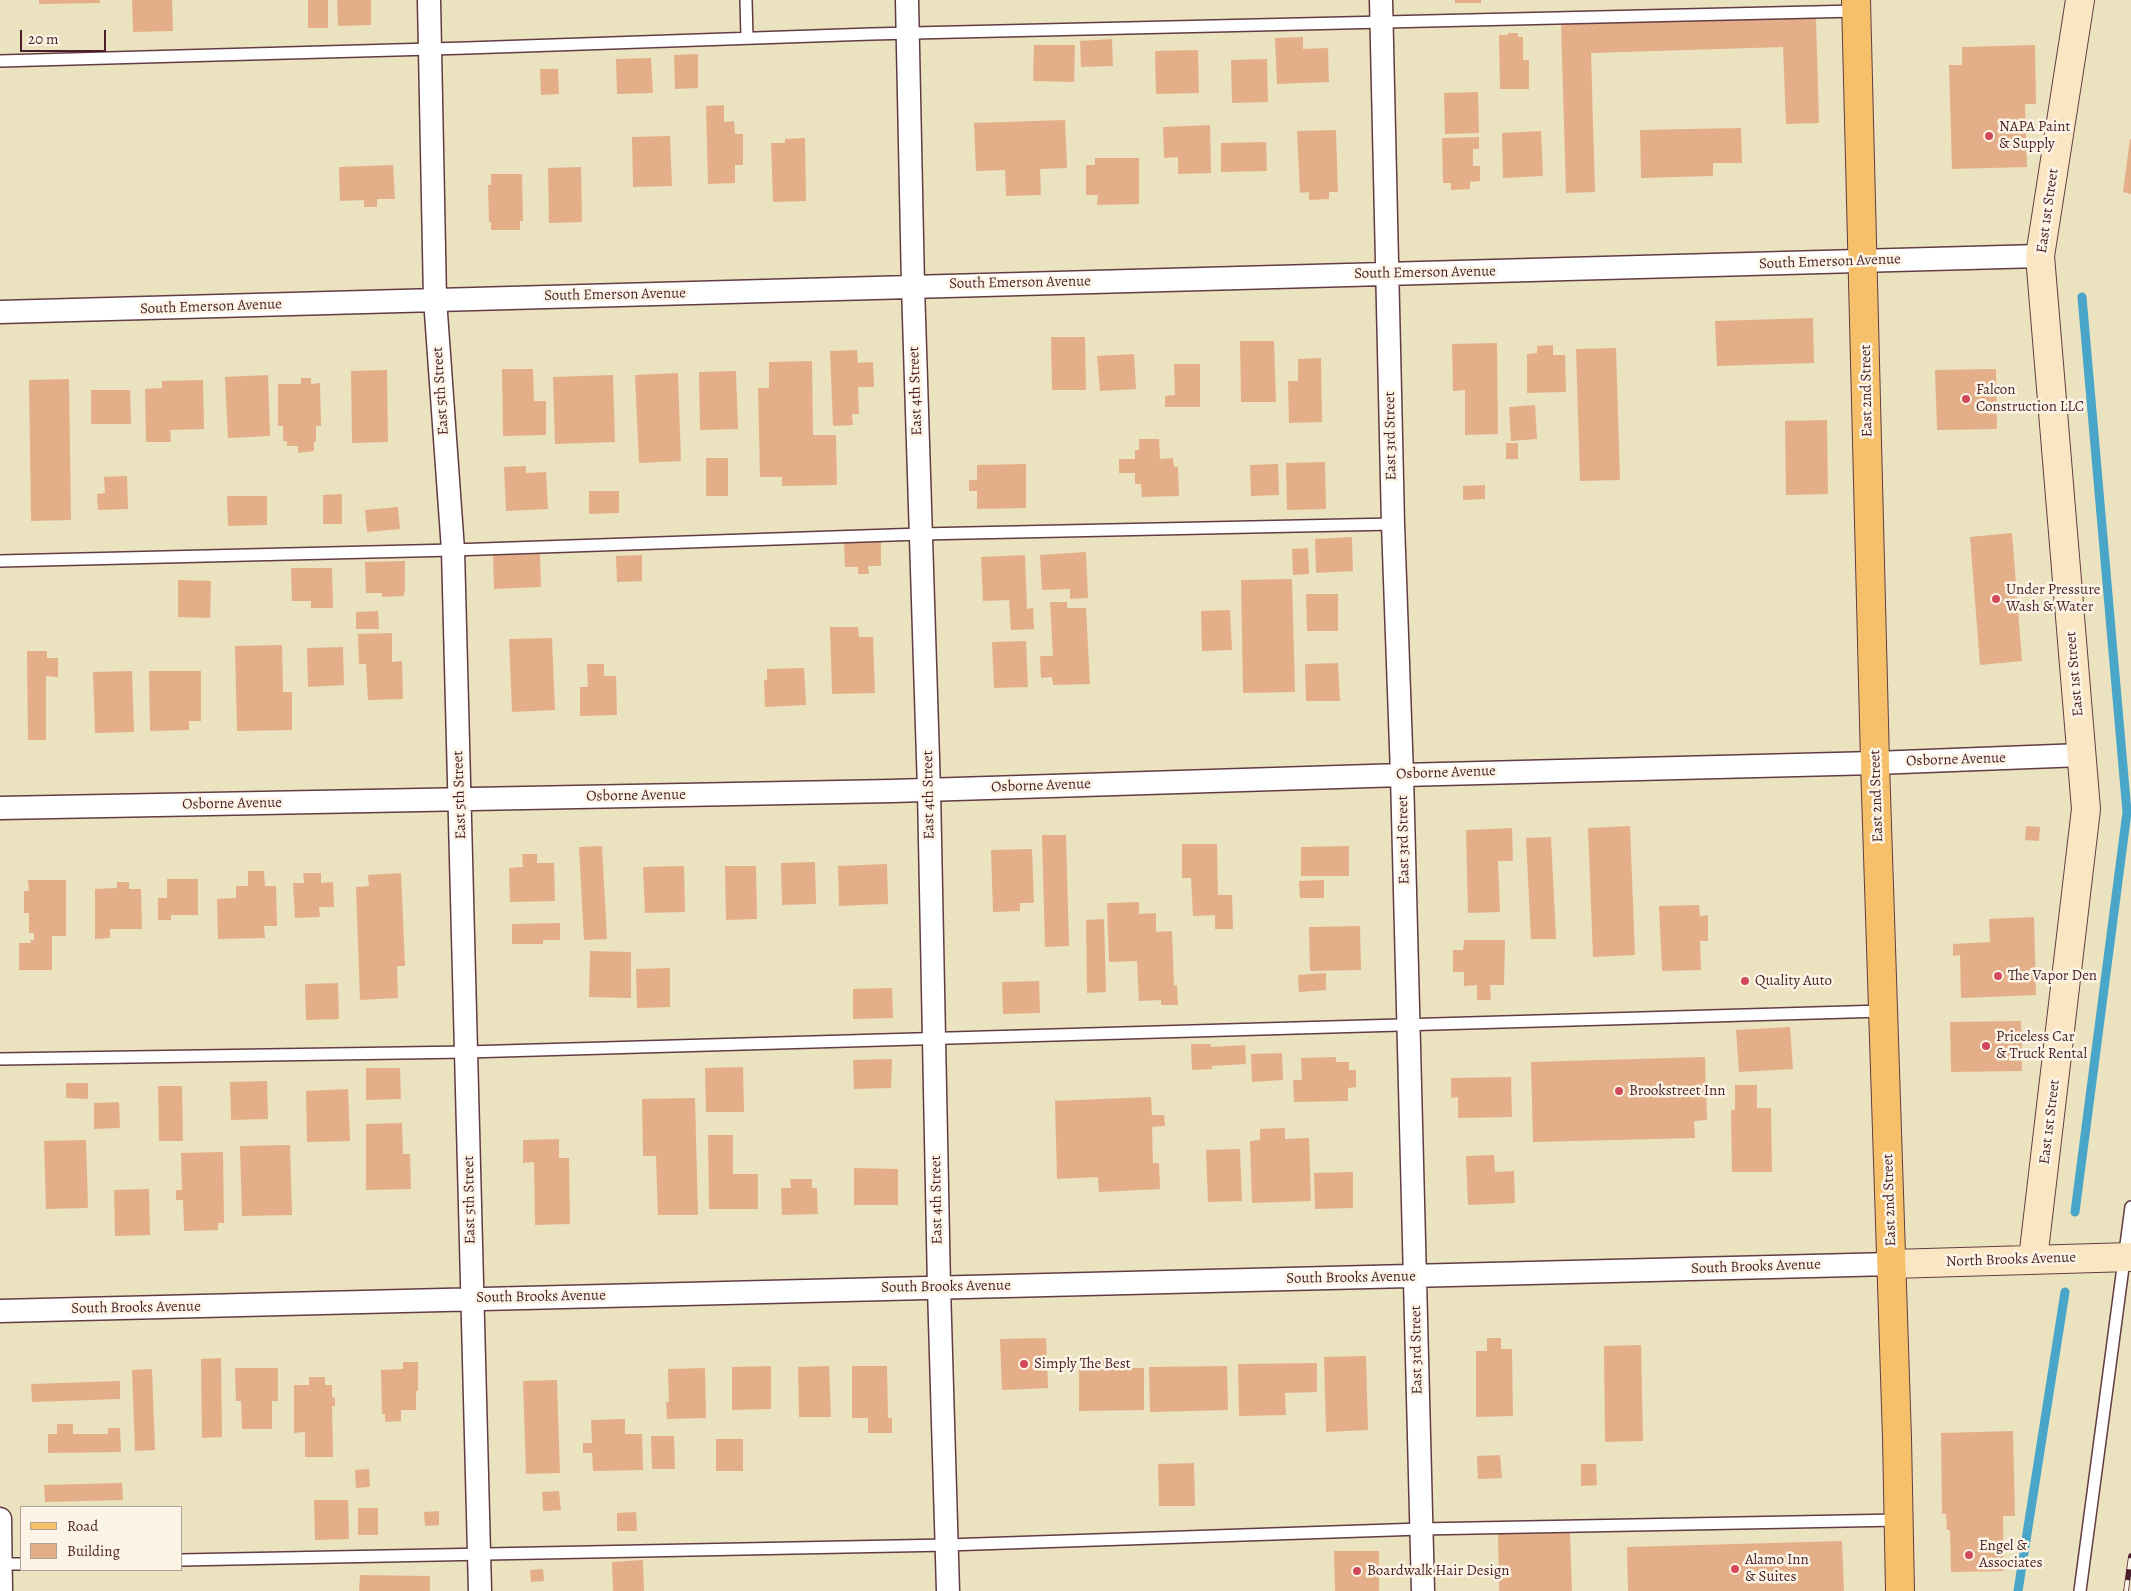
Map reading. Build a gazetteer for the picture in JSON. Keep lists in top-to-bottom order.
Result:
{
  "streets": {
    "main road": ["East 2nd Street"],
    "street": [
      "East 1st Street",
      "South Emerson Avenue",
      "East 5th Street",
      "East 4th Street",
      "East 3rd Street",
      "Osborne Avenue",
      "North Brooks Avenue",
      "South Brooks Avenue"
    ]
  },
  "crossings": [
    ["East 1st Street", "South Emerson Avenue"],
    ["East 1st Street", "Osborne Avenue"],
    ["East 1st Street", "North Brooks Avenue"],
    ["South Emerson Avenue", "East 5th Street"],
    ["South Emerson Avenue", "East 4th Street"],
    ["South Emerson Avenue", "East 2nd Street"],
    ["South Emerson Avenue", "East 3rd Street"],
    ["East 5th Street", "Osborne Avenue"],
    ["East 5th Street", "South Brooks Avenue"],
    ["East 4th Street", "Osborne Avenue"],
    ["East 4th Street", "South Brooks Avenue"],
    ["East 2nd Street", "Osborne Avenue"],
    ["East 2nd Street", "North Brooks Avenue"],
    ["East 2nd Street", "South Brooks Avenue"],
    ["East 3rd Street", "Osborne Avenue"],
    ["East 3rd Street", "South Brooks Avenue"],
    ["North Brooks Avenue", "South Brooks Avenue"]
  ],
  "places": [
    "NAPA Paint & Supply",
    "Falcon Construction LLC",
    "Under Pressure Wash & Water",
    "The Vapor Den",
    "Quality Auto",
    "Priceless Car & Truck Rental",
    "Brookstreet Inn",
    "Simply The Best",
    "Engel & Associates",
    "Alamo Inn & Suites",
    "Boardwalk Hair Design"
  ],
  "legend": ["Road", "Building"],
  "scale_bar": "20 m"
}
